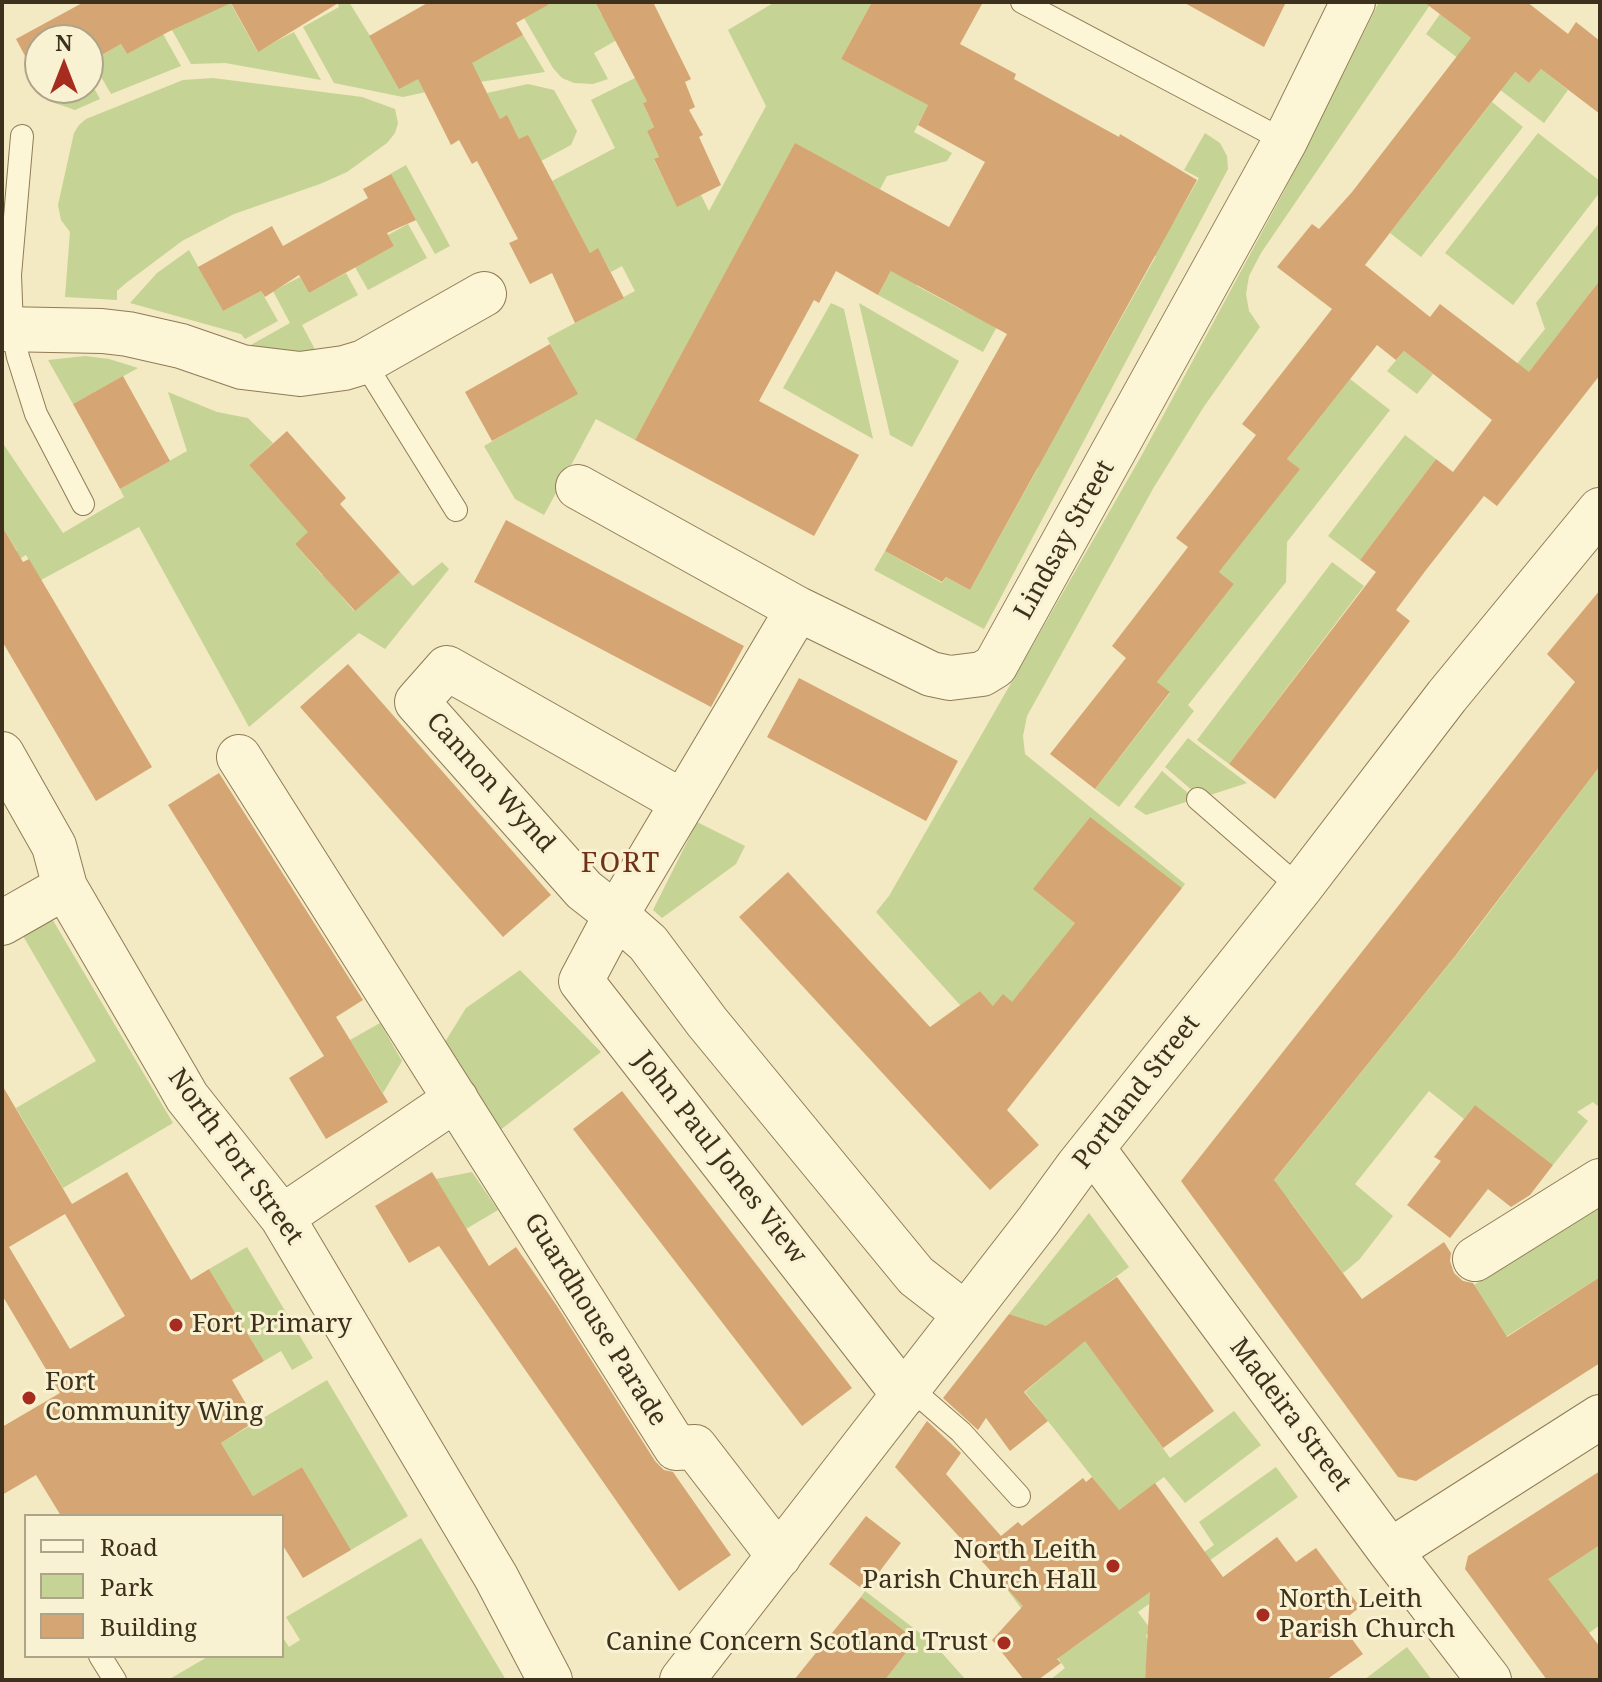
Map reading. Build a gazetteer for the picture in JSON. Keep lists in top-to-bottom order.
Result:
{
  "streets": {
    "street": [
      "Lindsay Street",
      "Cannon Wynd",
      "Portland Street",
      "North Fort Street",
      "John Paul Jones View",
      "Guardhouse Parade",
      "Madeira Street"
    ]
  },
  "crossings": [
    ["Lindsay Street", "John Paul Jones View"],
    ["Cannon Wynd", "John Paul Jones View"],
    ["Portland Street", "John Paul Jones View"],
    ["Portland Street", "Guardhouse Parade"],
    ["Portland Street", "Madeira Street"]
  ],
  "districts": ["FORT"],
  "places": [
    "Fort Primary",
    "Fort Community Wing",
    "North Leith Parish Church Hall",
    "North Leith Parish Church",
    "Canine Concern Scotland Trust"
  ],
  "legend": ["Road", "Park", "Building"],
  "north": "top"
}
